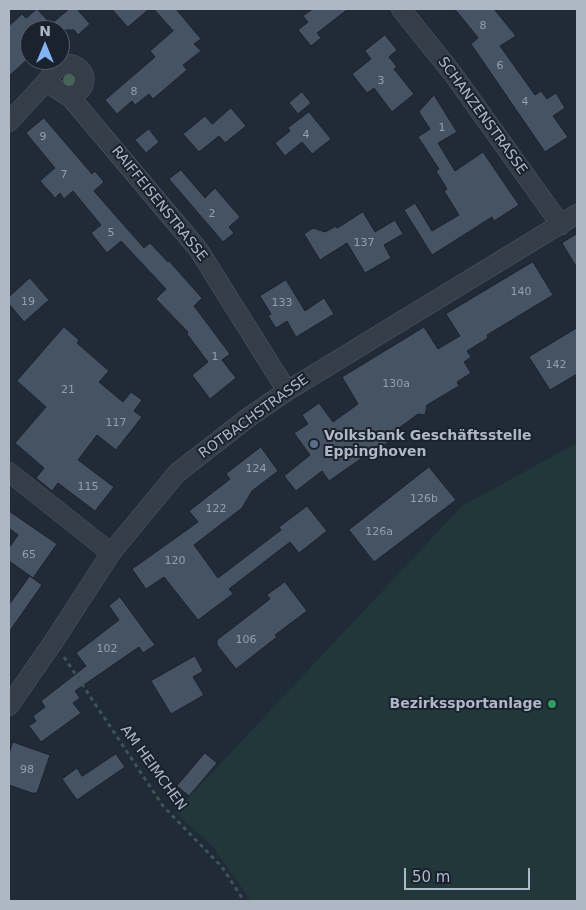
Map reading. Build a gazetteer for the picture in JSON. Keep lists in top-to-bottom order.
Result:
{
  "streets": {
    "street": ["SCHANZENSTRASSE", "RAIFFEISENSTRASSE", "ROTBACHSTRASSE"],
    "path": ["AM HEIMCHEN"]
  },
  "crossings": [
    ["SCHANZENSTRASSE", "ROTBACHSTRASSE"],
    ["RAIFFEISENSTRASSE", "ROTBACHSTRASSE"],
    ["ROTBACHSTRASSE", "AM HEIMCHEN"]
  ],
  "places": ["Volksbank Geschäftsstelle Eppinghoven", "Bezirkssportanlage"],
  "house_numbers": [
    "8",
    "6",
    "3",
    "8",
    "4",
    "1",
    "4",
    "9",
    "7",
    "2",
    "5",
    "137",
    "140",
    "19",
    "133",
    "1",
    "142",
    "130a",
    "21",
    "117",
    "124",
    "115",
    "126b",
    "122",
    "126a",
    "65",
    "120",
    "106",
    "102",
    "98"
  ],
  "scale_bar": "50 m",
  "north": "top"
}
